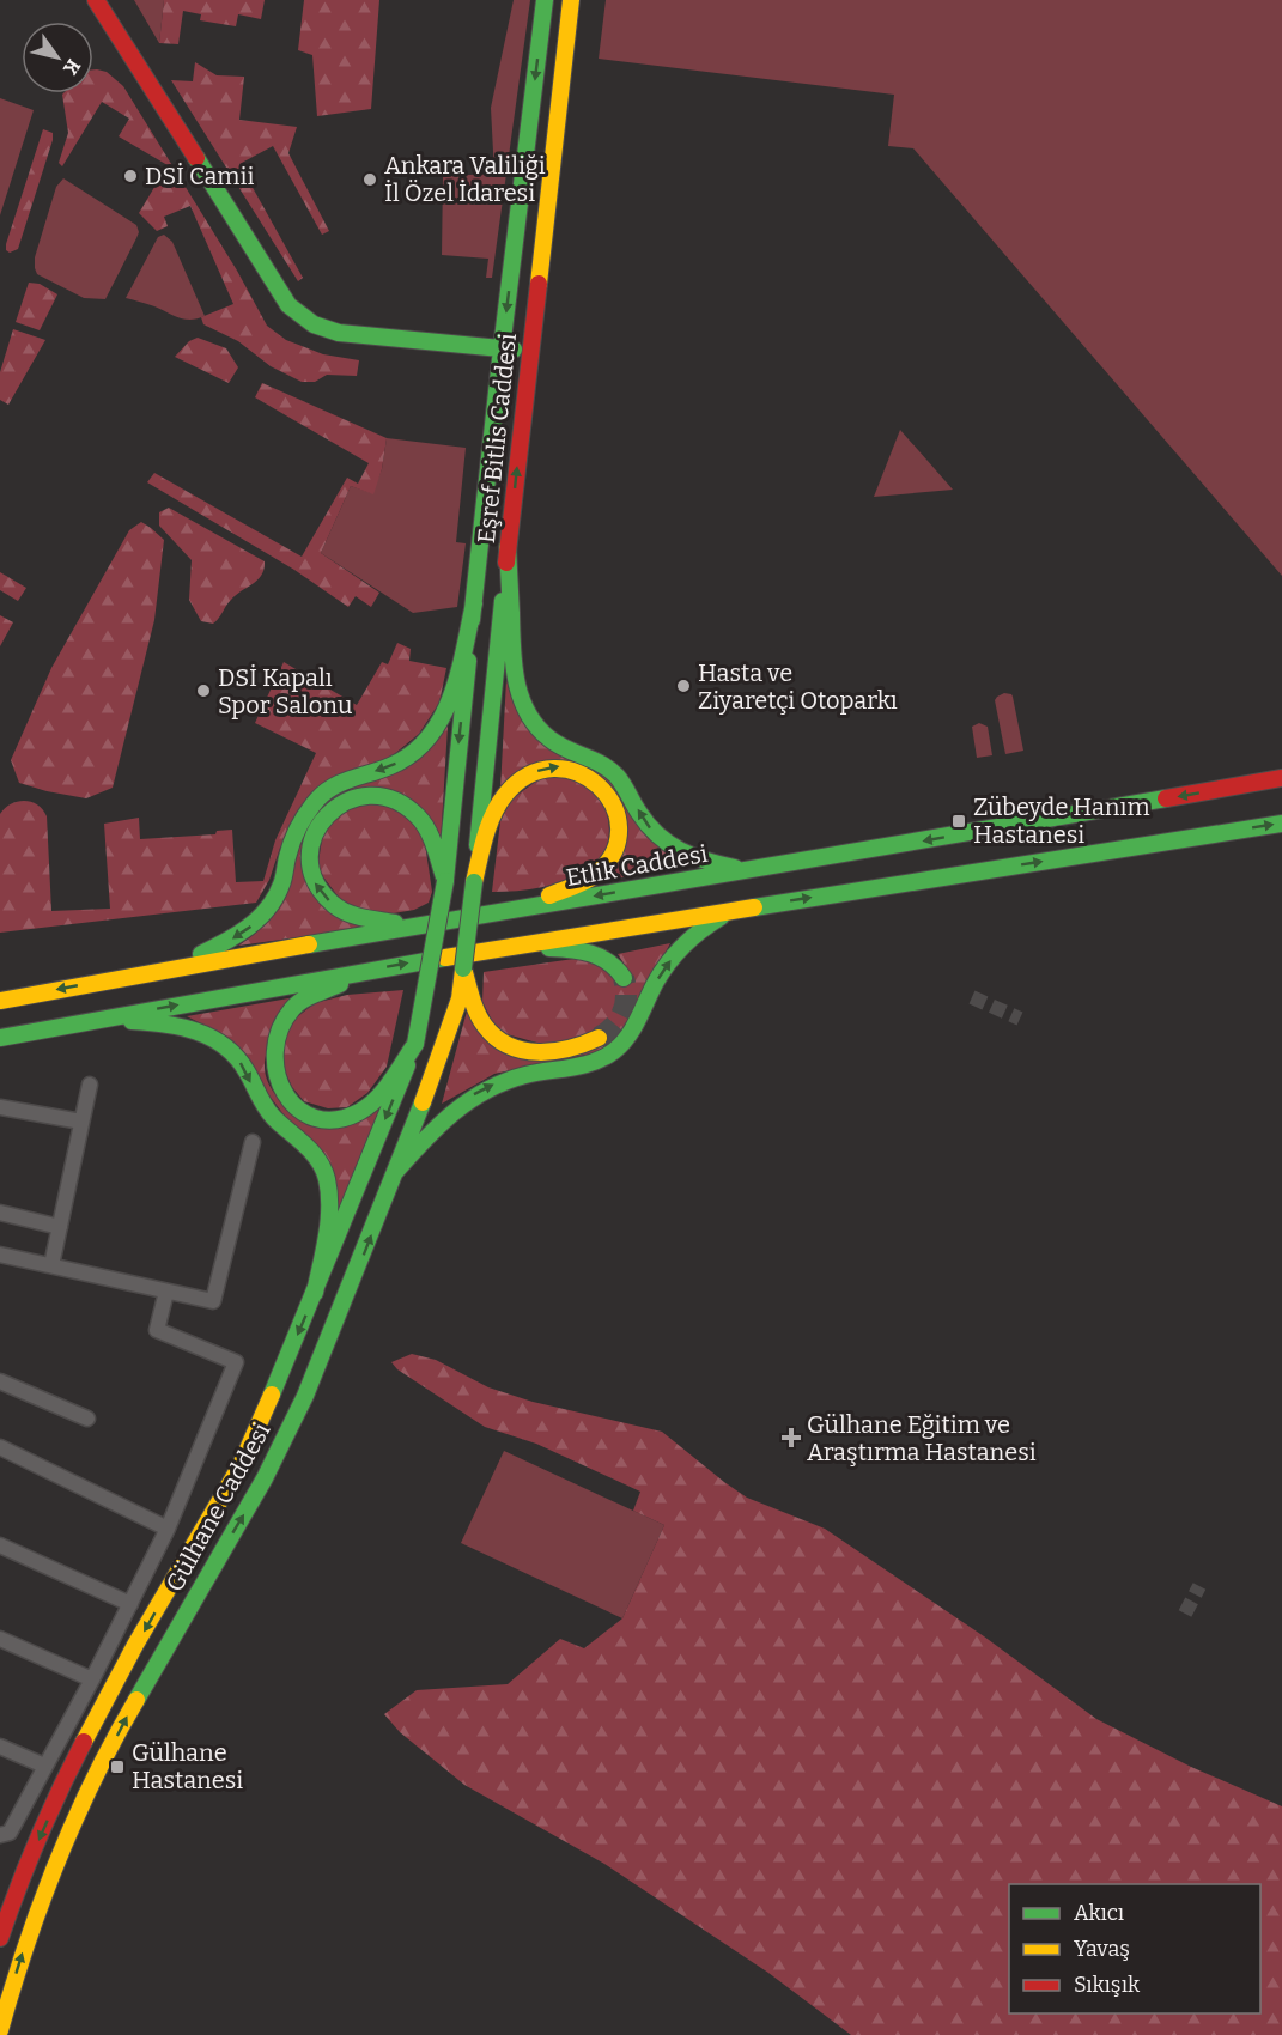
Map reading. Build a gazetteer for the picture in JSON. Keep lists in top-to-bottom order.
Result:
{
  "streets": {
    "main road": ["Eşref Bitlis Caddesi", "Etlik Caddesi", "Gülhane Caddesi"]
  },
  "crossings": [
    ["Eşref Bitlis Caddesi", "Gülhane Caddesi"]
  ],
  "places": {
    "other": [
      "DSİ Camii",
      "Ankara Valiliği İl Özel İdaresi",
      "Hasta ve Ziyaretçi Otoparkı",
      "DSİ Kapalı Spor Salonu"
    ],
    "transit": ["Zübeyde Hanım Hastanesi", "Gülhane Hastanesi"],
    "health": ["Gülhane Eğitim ve Araştırma Hastanesi"]
  },
  "legend": ["Akıcı", "Yavaş", "Sıkışık"],
  "north": "bottom right"
}
